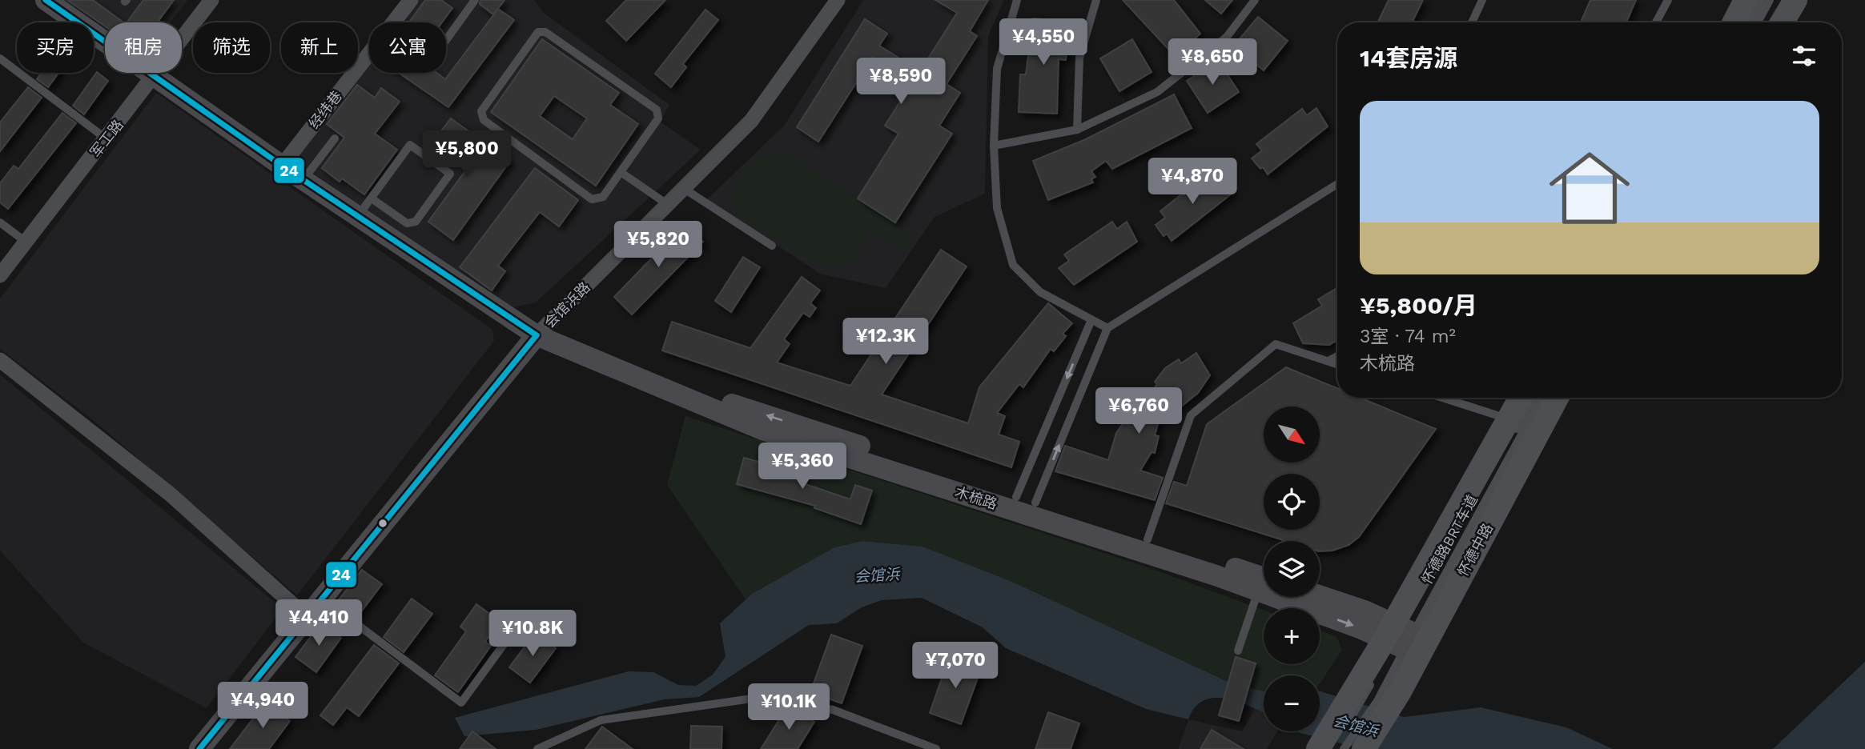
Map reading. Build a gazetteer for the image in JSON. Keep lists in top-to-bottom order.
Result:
{
  "streets": {
    "main road": ["怀德中路"],
    "street": [
      "经纬巷",
      "军工路",
      "会馆浜路",
      "木梳路"
    ],
    "lane": ["怀德路BRT车道"]
  },
  "crossings": [
    ["经纬巷", "木梳路"],
    ["军工路", "木梳路"],
    ["会馆浜路", "木梳路"],
    ["木梳路", "怀德路BRT车道"],
    ["木梳路", "怀德中路"],
    ["怀德路BRT车道", "怀德中路"]
  ],
  "water": ["会馆浜"],
  "lines": ["transit line 24"],
  "north": "bottom right",
  "page": {
    "price": [
      "¥4,550",
      "¥8,650",
      "¥8,590",
      "¥5,800",
      "¥4,870",
      "¥5,820",
      "¥12.3K",
      "¥6,760",
      "¥5,360",
      "¥4,410",
      "¥10.8K",
      "¥7,070",
      "¥4,940",
      "¥10.1K"
    ],
    "chip": [
      "买房",
      "租房",
      "筛选",
      "新上",
      "公寓"
    ],
    "heading": "14套房源",
    "list": [
      {
        "name": "¥5,800/月",
        "note": "3室 · 74 m² · 木梳路"
      }
    ],
    "map_buttons": ["+", "−"]
  }
}
